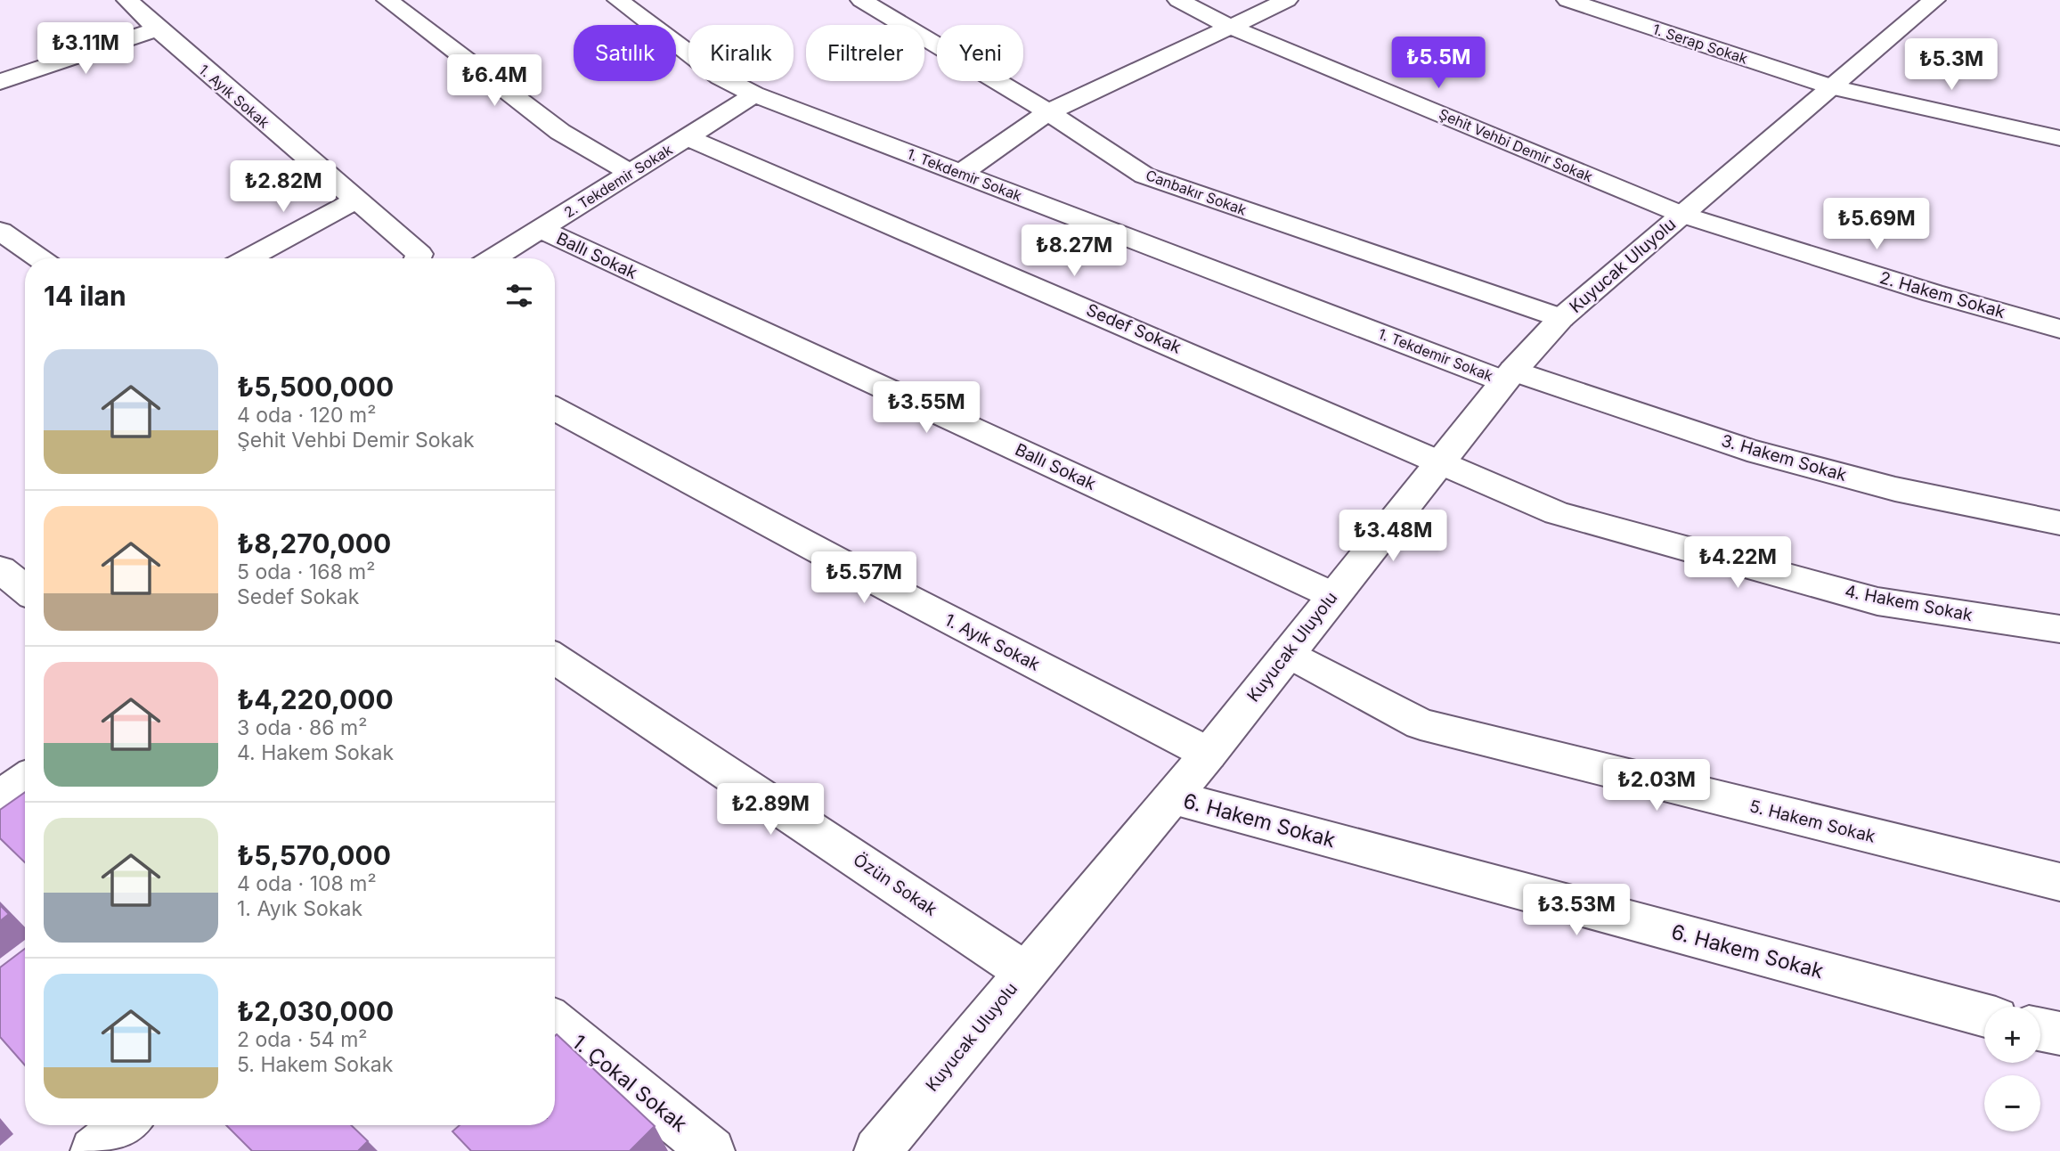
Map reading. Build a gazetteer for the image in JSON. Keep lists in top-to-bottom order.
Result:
{
  "streets": {
    "street": [
      "1. Serap Sokak",
      "1. Ayık Sokak",
      "Şehit Vehbi Demir Sokak",
      "1. Tekdemir Sokak",
      "2. Tekdemir Sokak",
      "Canbakır Sokak",
      "Ballı Sokak",
      "Kuyucak Uluyolu",
      "2. Hakem Sokak",
      "Sedef Sokak",
      "3. Hakem Sokak",
      "4. Hakem Sokak",
      "6. Hakem Sokak",
      "5. Hakem Sokak",
      "Özün Sokak",
      "1. Çokal Sokak"
    ]
  },
  "crossings": [
    ["1. Serap Sokak", "Kuyucak Uluyolu"],
    ["1. Ayık Sokak", "Kuyucak Uluyolu"],
    ["Şehit Vehbi Demir Sokak", "Kuyucak Uluyolu"],
    ["Şehit Vehbi Demir Sokak", "2. Hakem Sokak"],
    ["1. Tekdemir Sokak", "2. Tekdemir Sokak"],
    ["1. Tekdemir Sokak", "Kuyucak Uluyolu"],
    ["1. Tekdemir Sokak", "3. Hakem Sokak"],
    ["2. Tekdemir Sokak", "Ballı Sokak"],
    ["2. Tekdemir Sokak", "Sedef Sokak"],
    ["Canbakır Sokak", "Kuyucak Uluyolu"],
    ["Ballı Sokak", "Kuyucak Uluyolu"],
    ["Kuyucak Uluyolu", "2. Hakem Sokak"],
    ["Kuyucak Uluyolu", "Sedef Sokak"],
    ["Kuyucak Uluyolu", "3. Hakem Sokak"],
    ["Kuyucak Uluyolu", "4. Hakem Sokak"],
    ["Kuyucak Uluyolu", "6. Hakem Sokak"],
    ["Kuyucak Uluyolu", "5. Hakem Sokak"],
    ["Kuyucak Uluyolu", "Özün Sokak"],
    ["Sedef Sokak", "4. Hakem Sokak"]
  ],
  "page": {
    "price": [
      "₺3.11M",
      "₺5.5M",
      "₺5.3M",
      "₺6.4M",
      "₺2.82M",
      "₺5.69M",
      "₺8.27M",
      "₺3.55M",
      "₺3.48M",
      "₺4.22M",
      "₺5.57M",
      "₺2.03M",
      "₺2.89M",
      "₺3.53M"
    ],
    "chip": [
      "Satılık",
      "Kiralık",
      "Filtreler",
      "Yeni"
    ],
    "heading": "14 ilan",
    "list": [
      {
        "name": "₺5,500,000",
        "note": "4 oda · 120 m² · Şehit Vehbi Demir Sokak"
      },
      {
        "name": "₺8,270,000",
        "note": "5 oda · 168 m² · Sedef Sokak"
      },
      {
        "name": "₺4,220,000",
        "note": "3 oda · 86 m² · 4. Hakem Sokak"
      },
      {
        "name": "₺5,570,000",
        "note": "4 oda · 108 m² · 1. Ayık Sokak"
      },
      {
        "name": "₺2,030,000",
        "note": "2 oda · 54 m² · 5. Hakem Sokak"
      }
    ],
    "map_buttons": ["+", "−"]
  }
}
